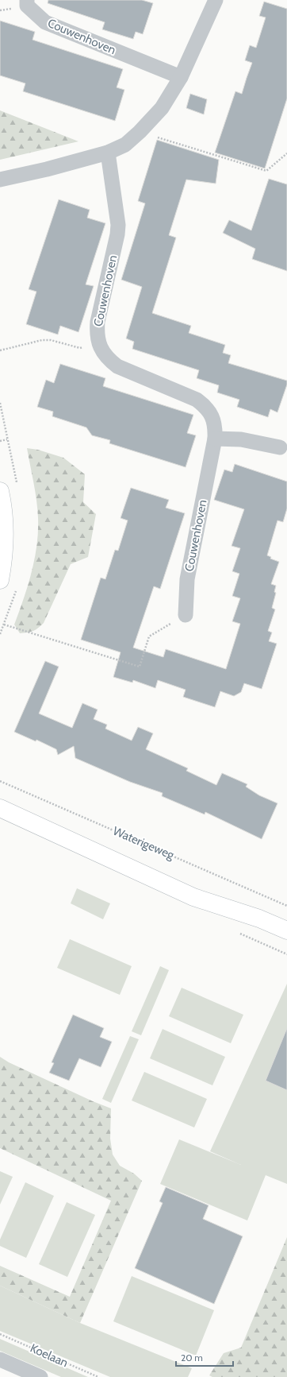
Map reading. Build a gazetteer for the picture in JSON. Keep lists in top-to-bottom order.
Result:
{
  "streets": {
    "street": ["Couwenhoven", "Koelaan"],
    "path": ["Waterigeweg"]
  },
  "scale_bar": "20 m"
}
